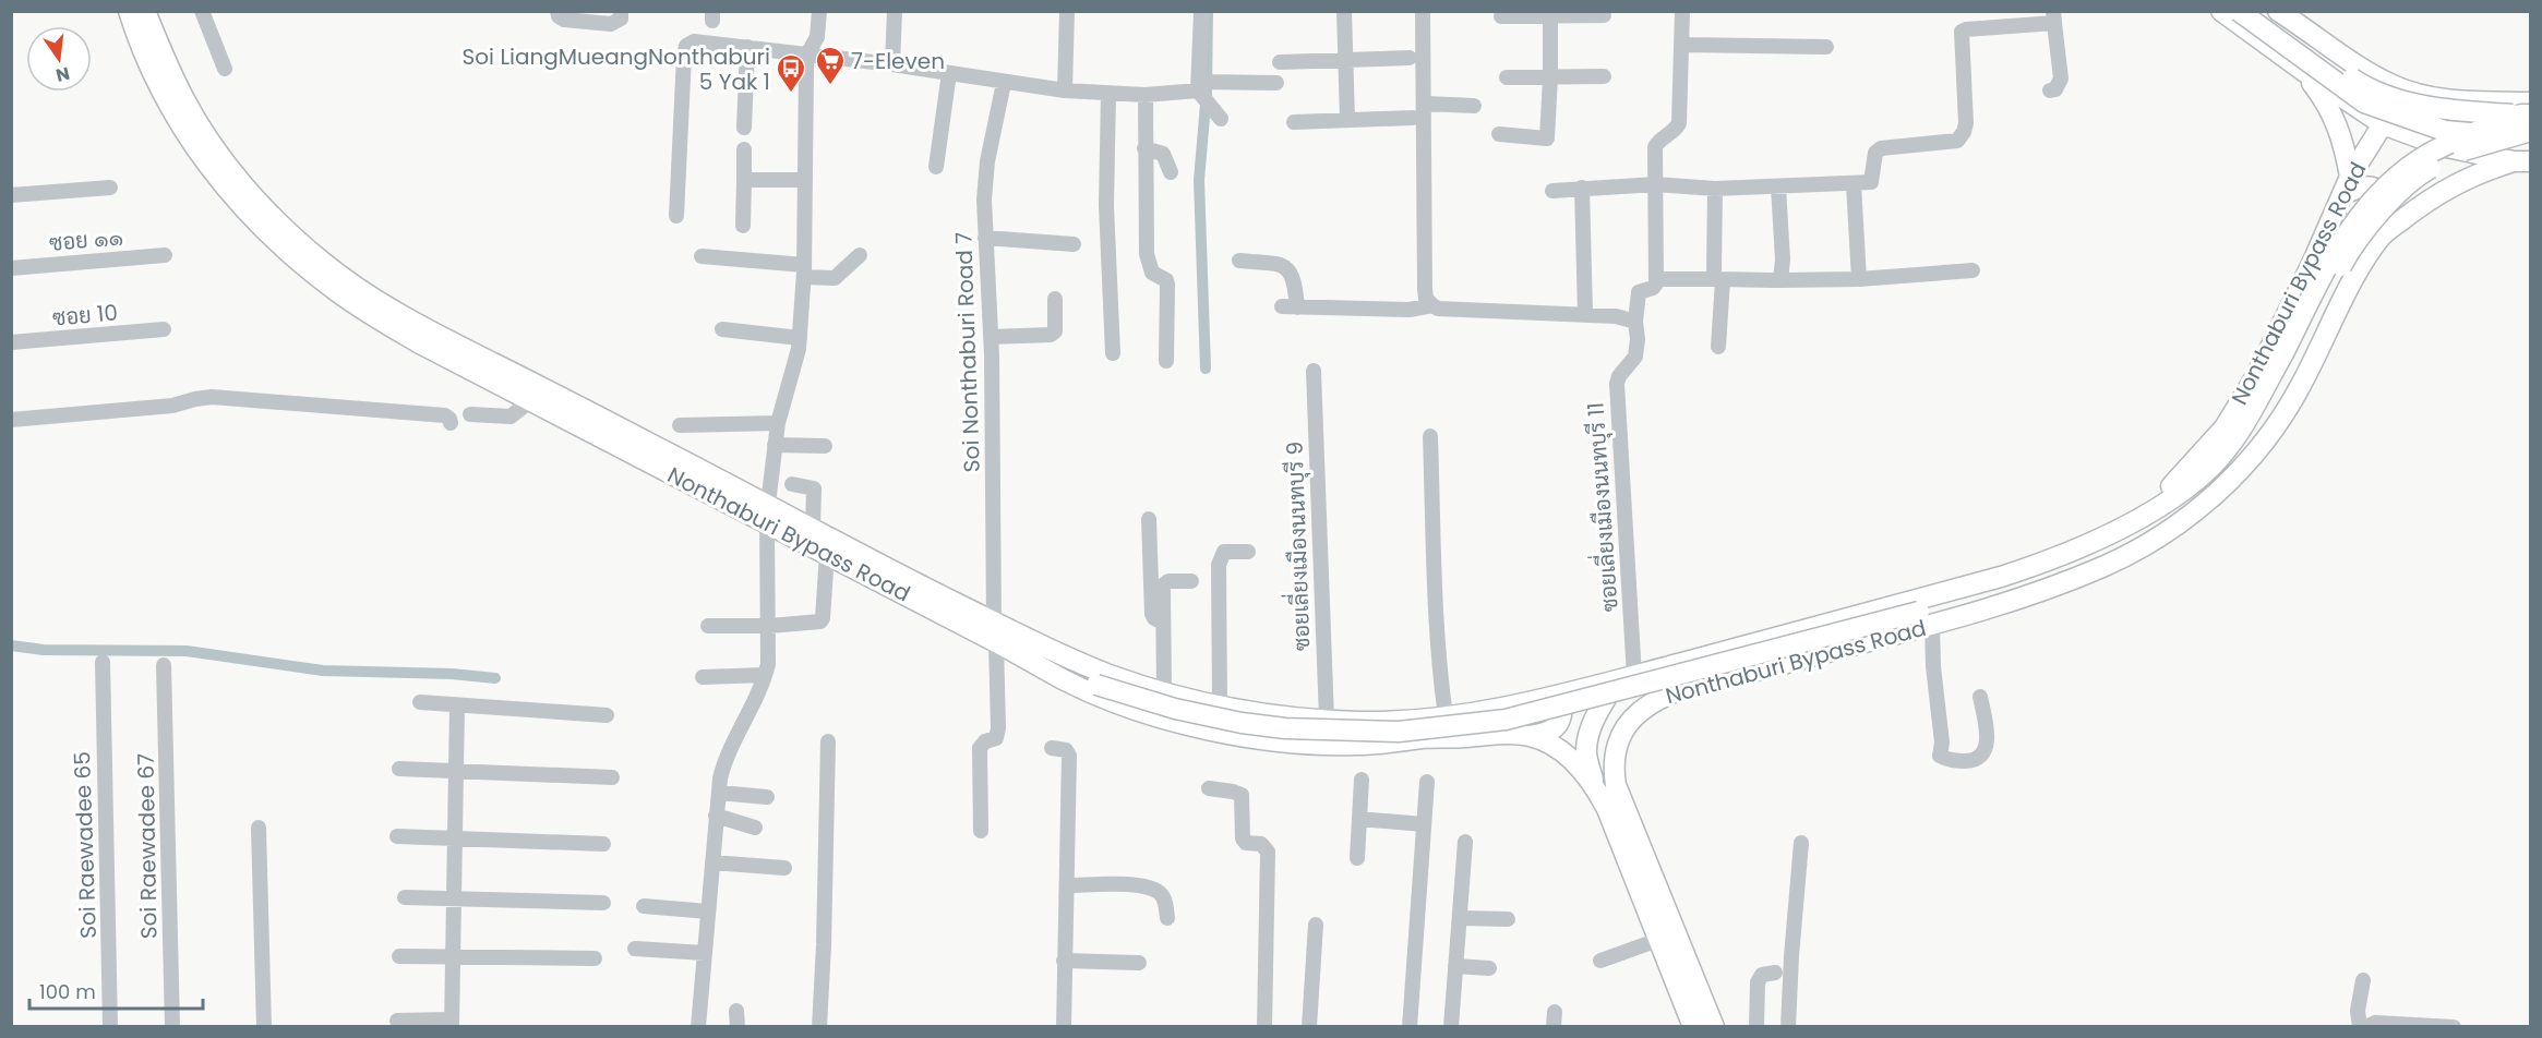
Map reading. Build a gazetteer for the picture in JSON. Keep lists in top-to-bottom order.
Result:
{
  "streets": {
    "main road": ["Nonthaburi Bypass Road"],
    "street": [
      "ซอย ๑๑",
      "ซอย 10",
      "Soi Nonthaburi Road 7",
      "ซอยเลี่ยงเมืองนนทบุรี 11",
      "ซอยเลี่ยงเมืองนนทบุรี 9",
      "Soi Raewadee 65",
      "Soi Raewadee 67"
    ]
  },
  "crossings": [
    ["Nonthaburi Bypass Road", "Soi Nonthaburi Road 7"],
    ["Nonthaburi Bypass Road", "ซอยเลี่ยงเมืองนนทบุรี 11"],
    ["Nonthaburi Bypass Road", "ซอยเลี่ยงเมืองนนทบุรี 9"]
  ],
  "places": {
    "supermarket": ["7-Eleven"],
    "bus stop": ["Soi LiangMueangNonthaburi 5 Yak 1"]
  },
  "scale_bar": "100 m",
  "north": "bottom"
}
